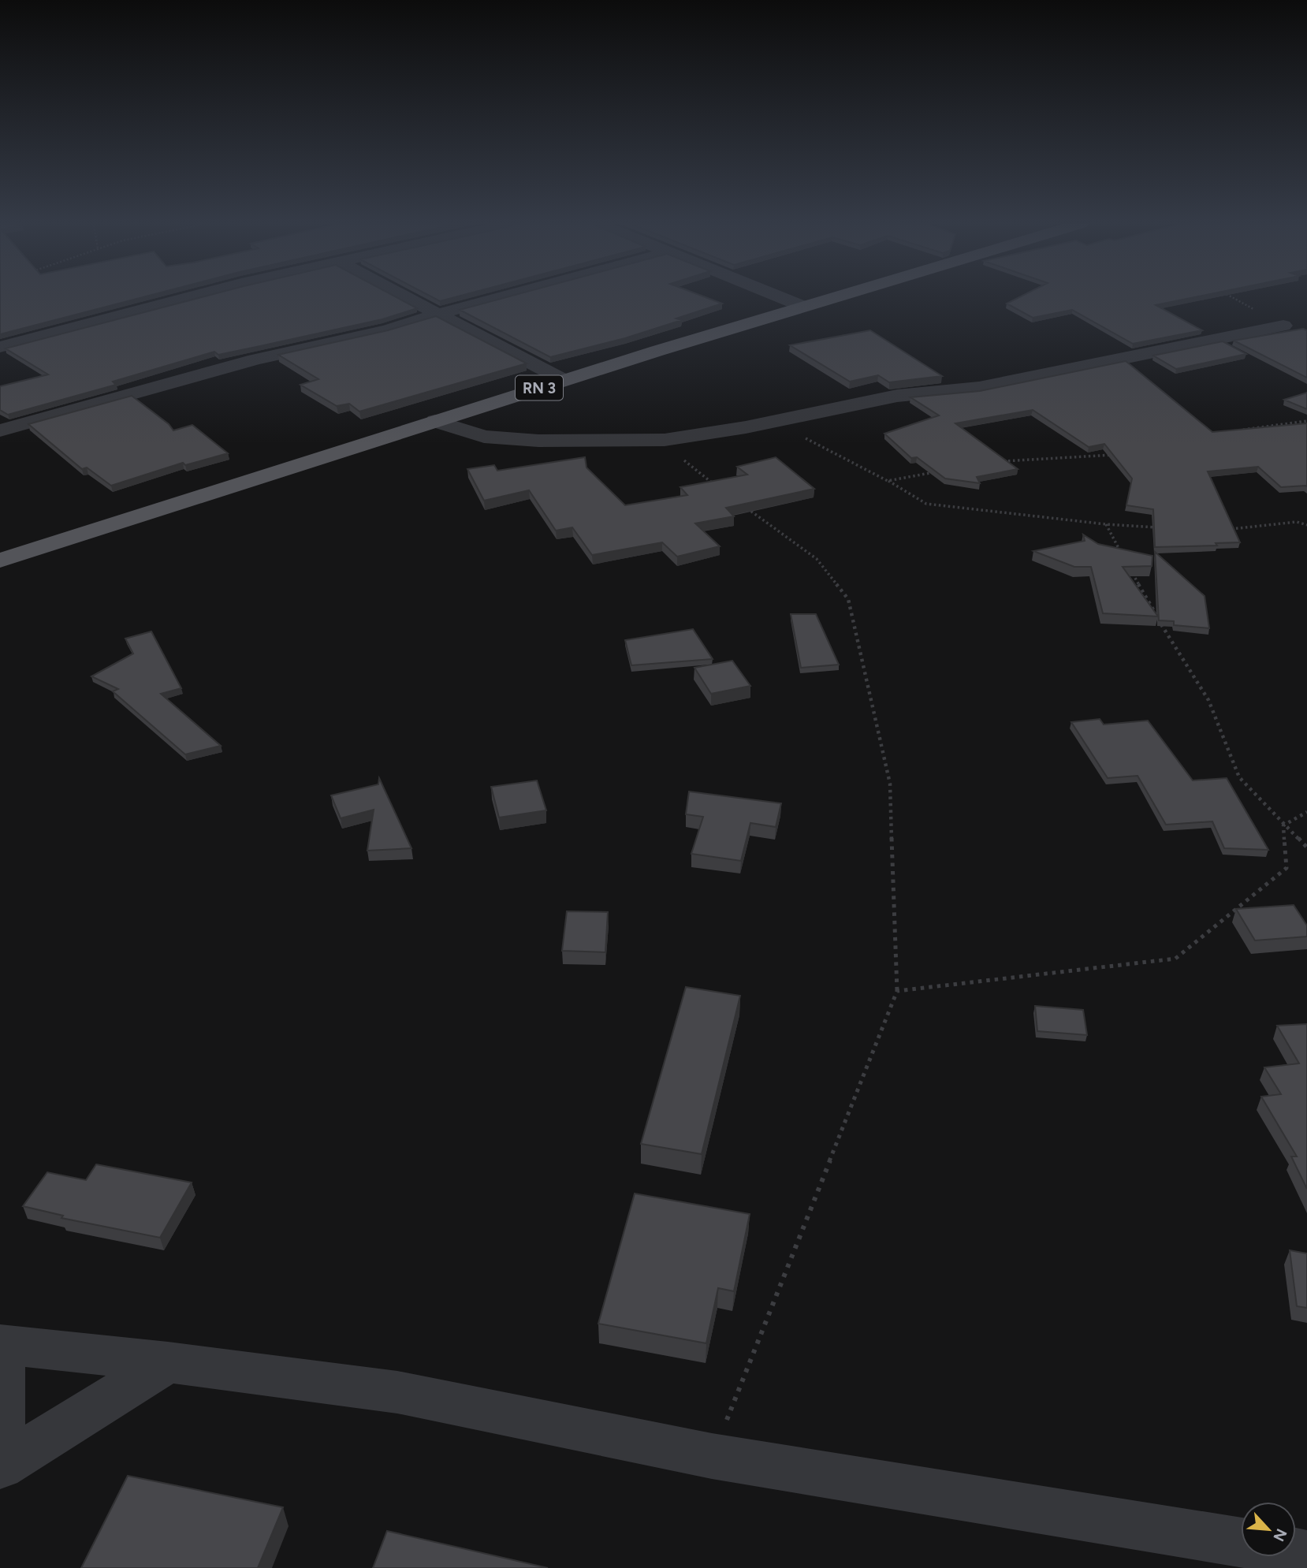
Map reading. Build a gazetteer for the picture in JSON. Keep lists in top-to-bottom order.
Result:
{
  "streets": {
    "main road": ["RN 3"]
  },
  "north": "bottom right"
}
